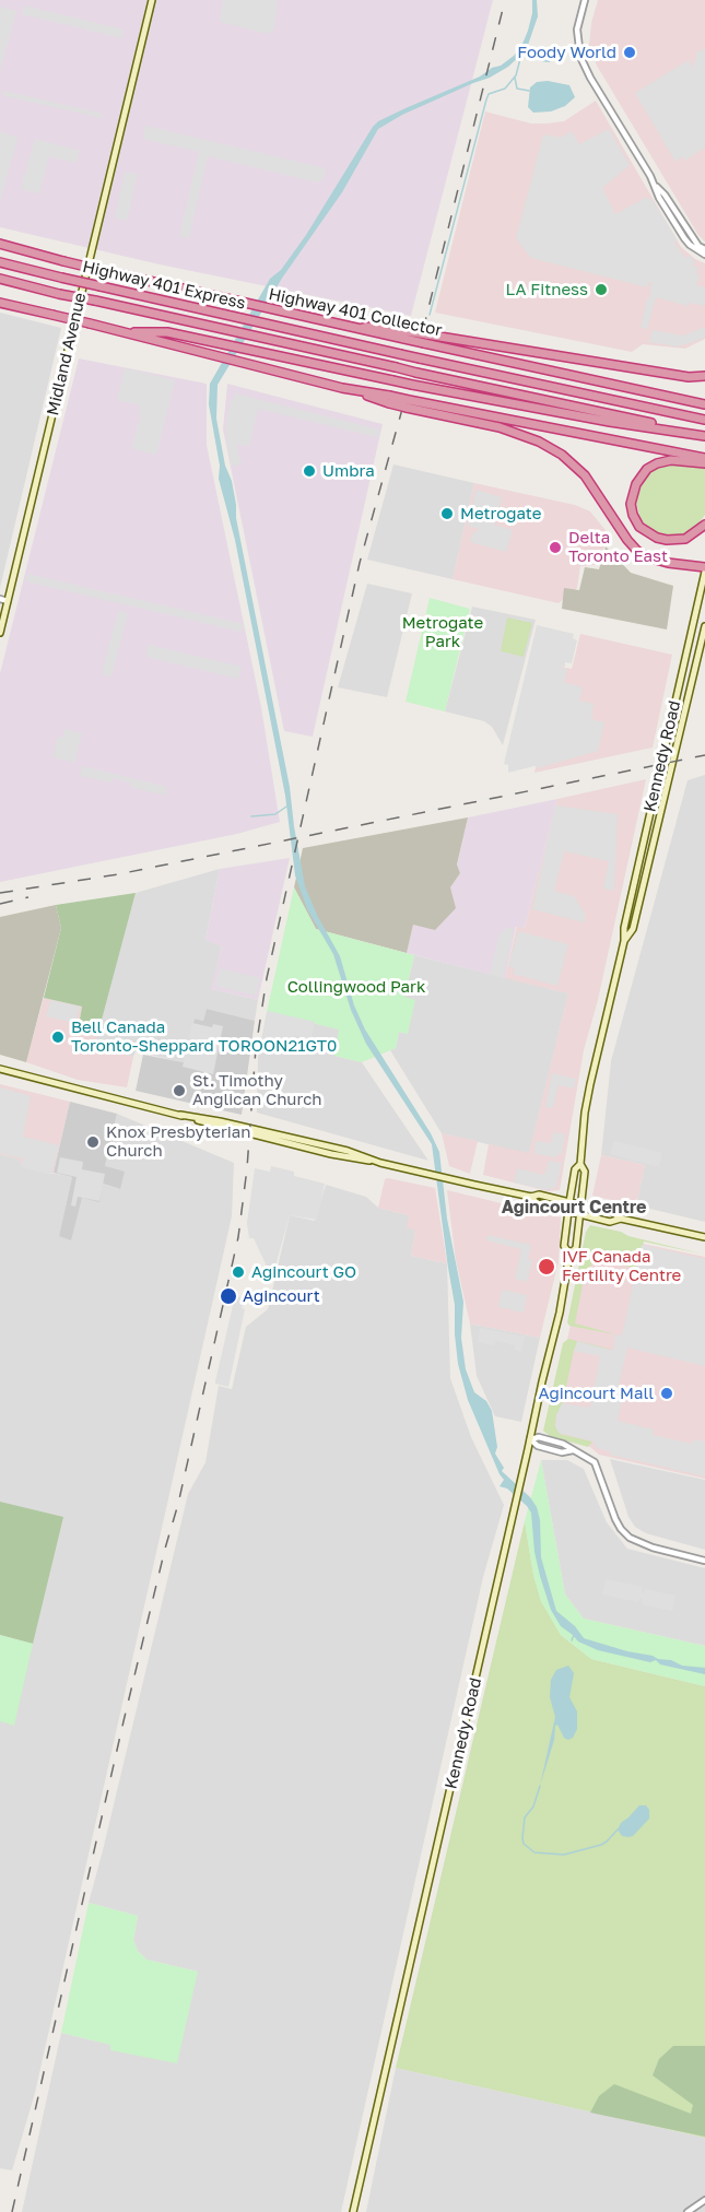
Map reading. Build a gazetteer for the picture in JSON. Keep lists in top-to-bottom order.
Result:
{
  "streets": {
    "highway": ["Highway 401 Express", "Highway 401 Collector"],
    "main road": ["Midland Avenue", "Kennedy Road"]
  },
  "districts": ["Agincourt Centre"],
  "parks": ["Metrogate Park", "Collingwood Park"],
  "places": [
    "Foody World",
    "LA Fitness",
    "Umbra",
    "Metrogate",
    "Delta Toronto East",
    "Bell Canada Toronto-Sheppard TOROON21GT0",
    "St. Timothy Anglican Church",
    "Knox Presbyterian Church",
    "IVF Canada Fertility Centre",
    "Agincourt GO",
    "Agincourt",
    "Agincourt Mall"
  ]
}
